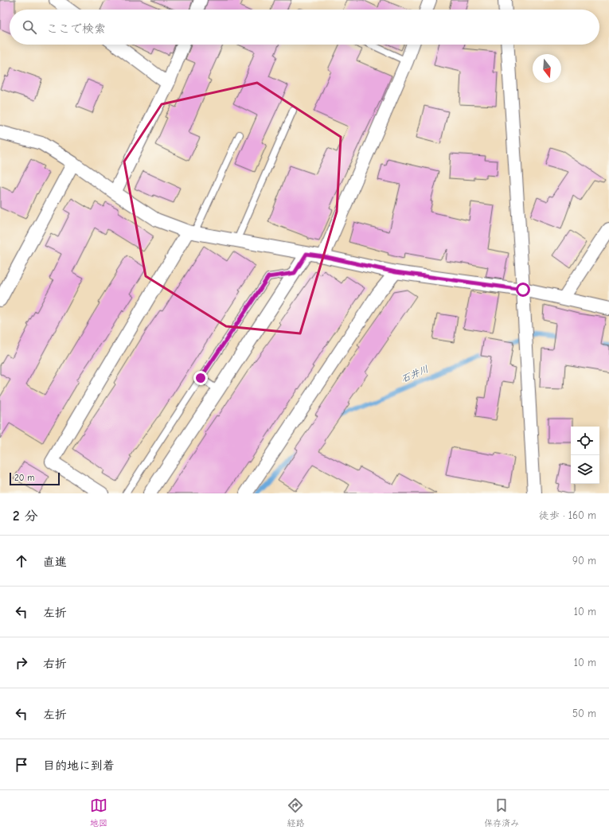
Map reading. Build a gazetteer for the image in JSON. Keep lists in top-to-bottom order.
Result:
{
  "water": ["石井川"],
  "scale_bar": "20 m",
  "north": "bottom",
  "page": {
    "search": "ここで検索",
    "scale": "20 m",
    "heading": ["2 分", "徒歩 · 160 m"],
    "list": [
      ["直進", "90 m"],
      ["左折", "10 m"],
      ["右折", "10 m"],
      ["左折", "50 m"],
      "目的地に到着"
    ],
    "nav": ["地図", "経路", "保存済み"]
  }
}
